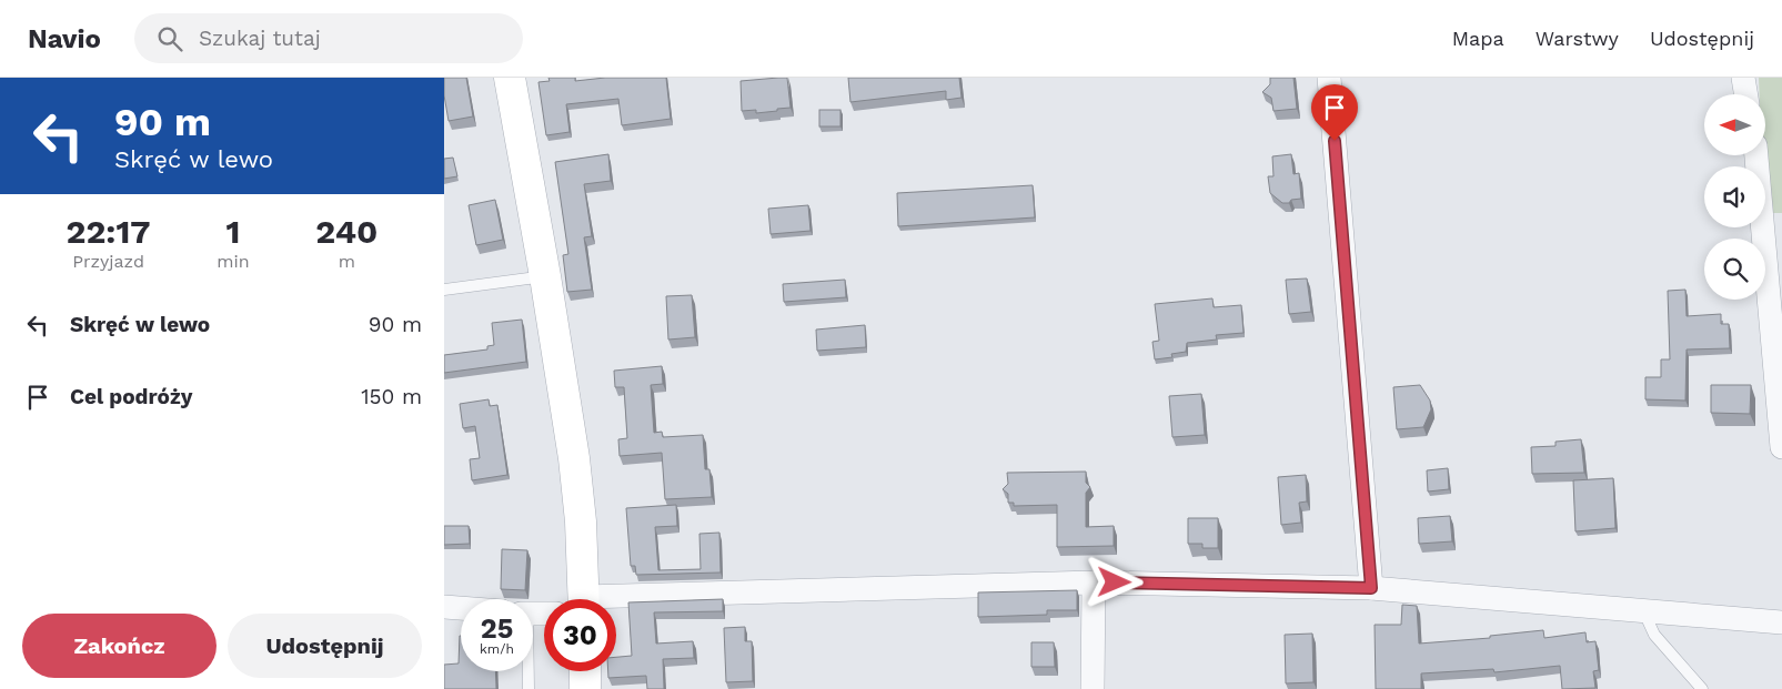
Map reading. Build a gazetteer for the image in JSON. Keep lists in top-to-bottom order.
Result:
{
  "north": "left",
  "page": {
    "header": "Navio",
    "search": "Szukaj tutaj",
    "nav": ["Mapa", "Warstwy", "Udostępnij"],
    "turn": ["90 m", "Skręć w lewo"],
    "eta": [
      "22:17",
      "Przyjazd",
      "1",
      "min",
      "240",
      "m"
    ],
    "list": [
      {
        "name": "Skręć w lewo",
        "value": "90 m"
      },
      {
        "name": "Cel podróży",
        "value": "150 m"
      }
    ],
    "speed": "25 km/h",
    "limit": "30",
    "buttons": ["Zakończ", "Udostępnij"]
  }
}
